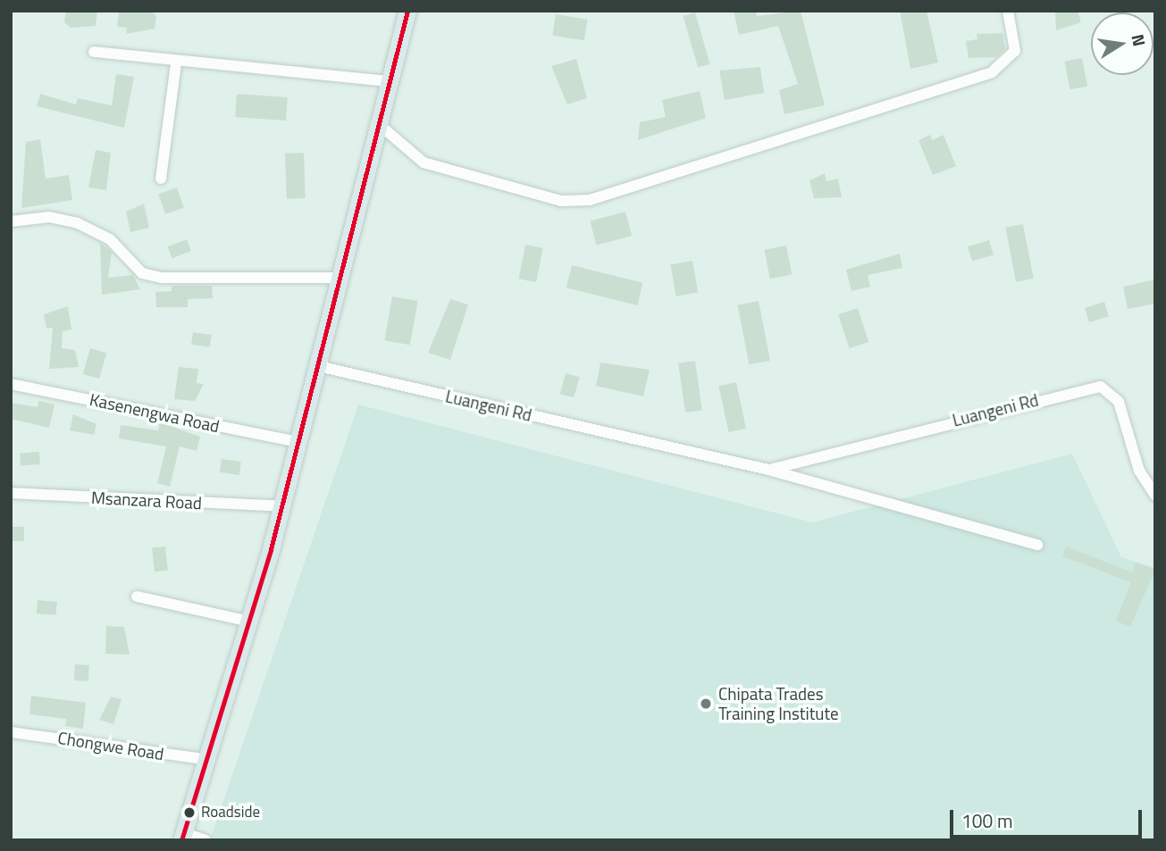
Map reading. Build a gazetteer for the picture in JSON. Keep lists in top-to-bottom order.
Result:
{
  "streets": {
    "street": [
      "Luangeni Rd",
      "Kasenengwa Road",
      "Msanzara Road",
      "Chongwe Road"
    ]
  },
  "places": ["Chipata Trades Training Institute", "Roadside"],
  "scale_bar": "100 m",
  "north": "right"
}
